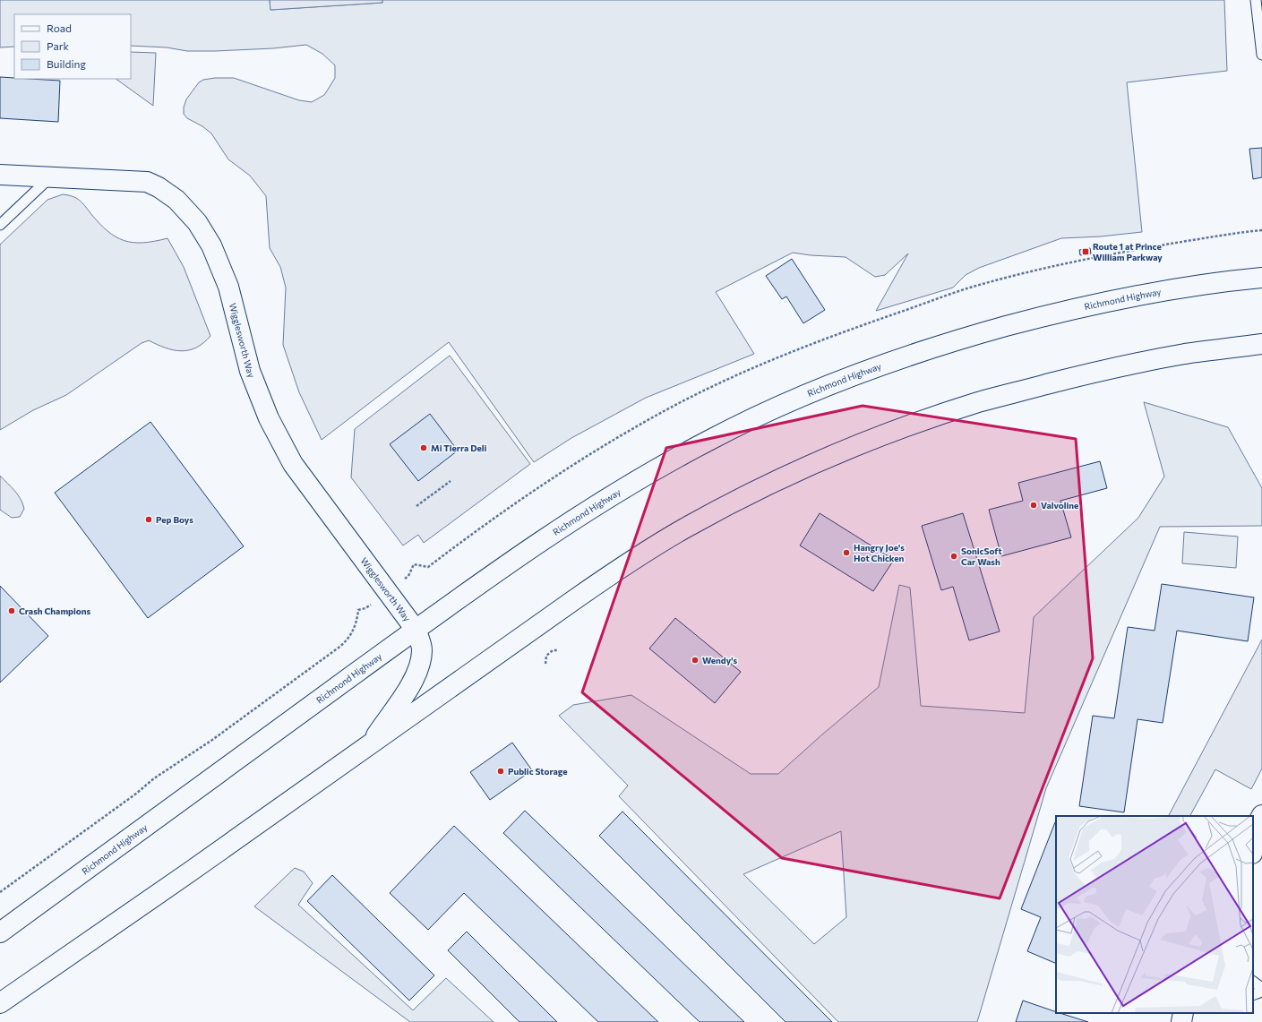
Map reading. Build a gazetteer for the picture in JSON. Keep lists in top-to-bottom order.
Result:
{
  "streets": {
    "main road": ["Richmond Highway", "Wigglesworth Way"]
  },
  "crossings": [
    ["Richmond Highway", "Wigglesworth Way"]
  ],
  "places": {
    "transit": ["Route 1 at Prince William Parkway"],
    "other": [
      "Mi Tierra Deli",
      "Valvoline",
      "Pep Boys",
      "Hangry Joe's Hot Chicken",
      "SonicSoft Car Wash",
      "Crash Champions",
      "Wendy's",
      "Public Storage"
    ]
  },
  "legend": ["Road", "Park", "Building"]
}
